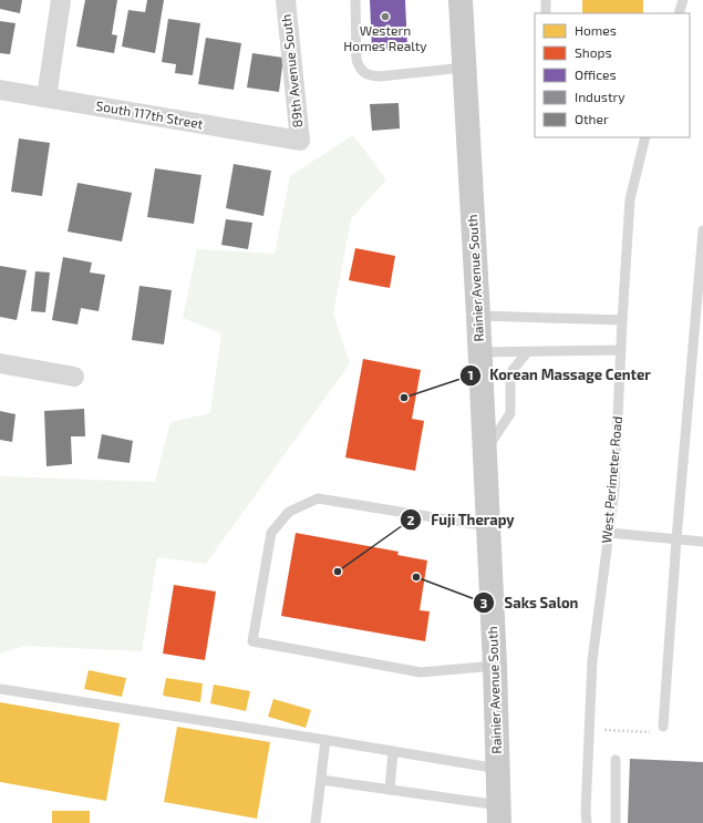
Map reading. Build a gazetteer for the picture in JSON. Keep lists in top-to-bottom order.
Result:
{
  "streets": {
    "main road": ["Rainier Avenue South"],
    "street": ["89th Avenue South", "South 117th Street"],
    "lane": ["West Perimeter Road"]
  },
  "crossings": [
    ["89th Avenue South", "South 117th Street"]
  ],
  "places": [
    "Western Homes Realty",
    "Korean Massage Center",
    "Fuji Therapy",
    "Saks Salon"
  ],
  "legend": [
    "Homes",
    "Shops",
    "Offices",
    "Industry",
    "Other"
  ]
}
